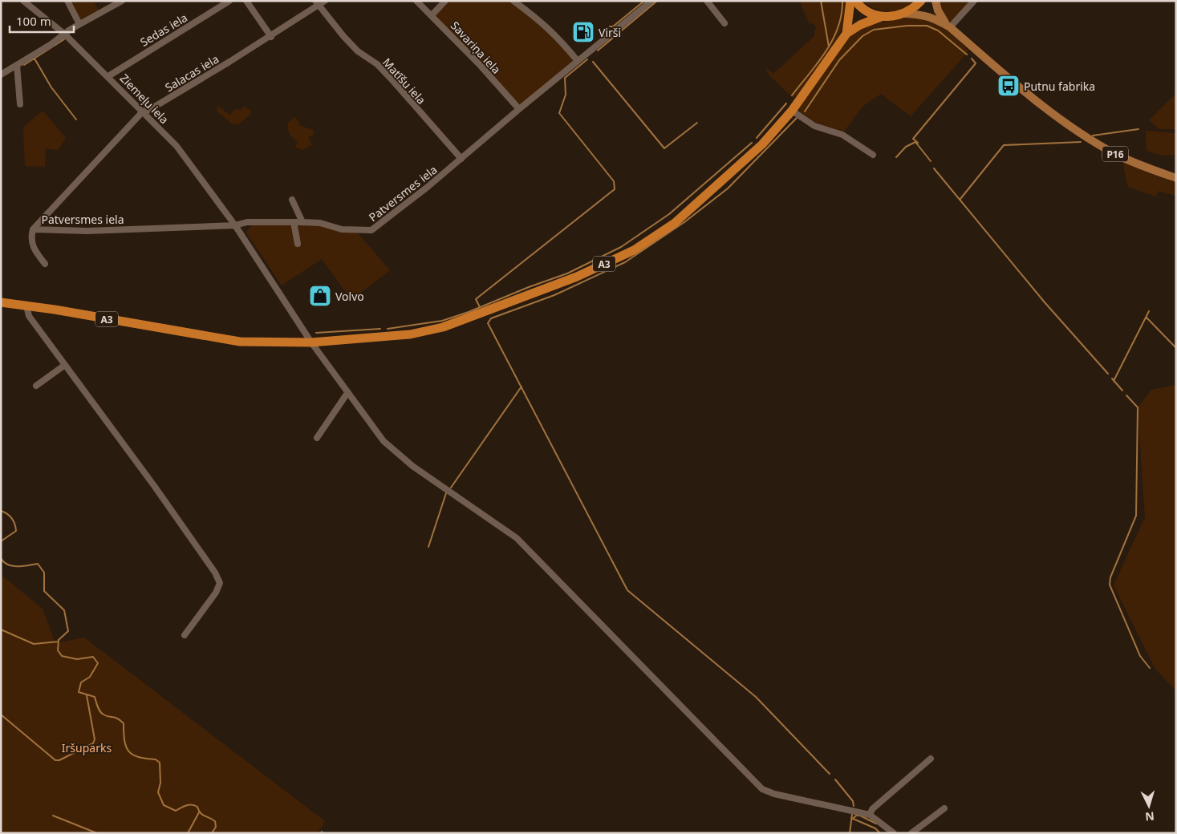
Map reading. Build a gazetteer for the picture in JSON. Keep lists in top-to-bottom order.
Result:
{
  "streets": {
    "highway": ["A3"],
    "main road": ["P16"],
    "street": [
      "Sedas iela",
      "Savariņa iela",
      "Salacas iela",
      "Matīšu iela",
      "Ziemeļu iela",
      "Patversmes iela"
    ]
  },
  "crossings": [
    ["Sedas iela", "Ziemeļu iela"],
    ["Savariņa iela", "Patversmes iela"],
    ["Salacas iela", "Matīšu iela"],
    ["Salacas iela", "Ziemeļu iela"],
    ["Salacas iela", "Patversmes iela"],
    ["Matīšu iela", "Patversmes iela"],
    ["Ziemeļu iela", "Patversmes iela"],
    ["Ziemeļu iela", "A3"],
    ["P16", "A3"]
  ],
  "parks": ["Iršuparks"],
  "places": {
    "fuel station": ["Virši"],
    "bus stop": ["Putnu fabrika"],
    "shop": ["Volvo"]
  },
  "scale_bar": "100 m",
  "north": "bottom"
}
